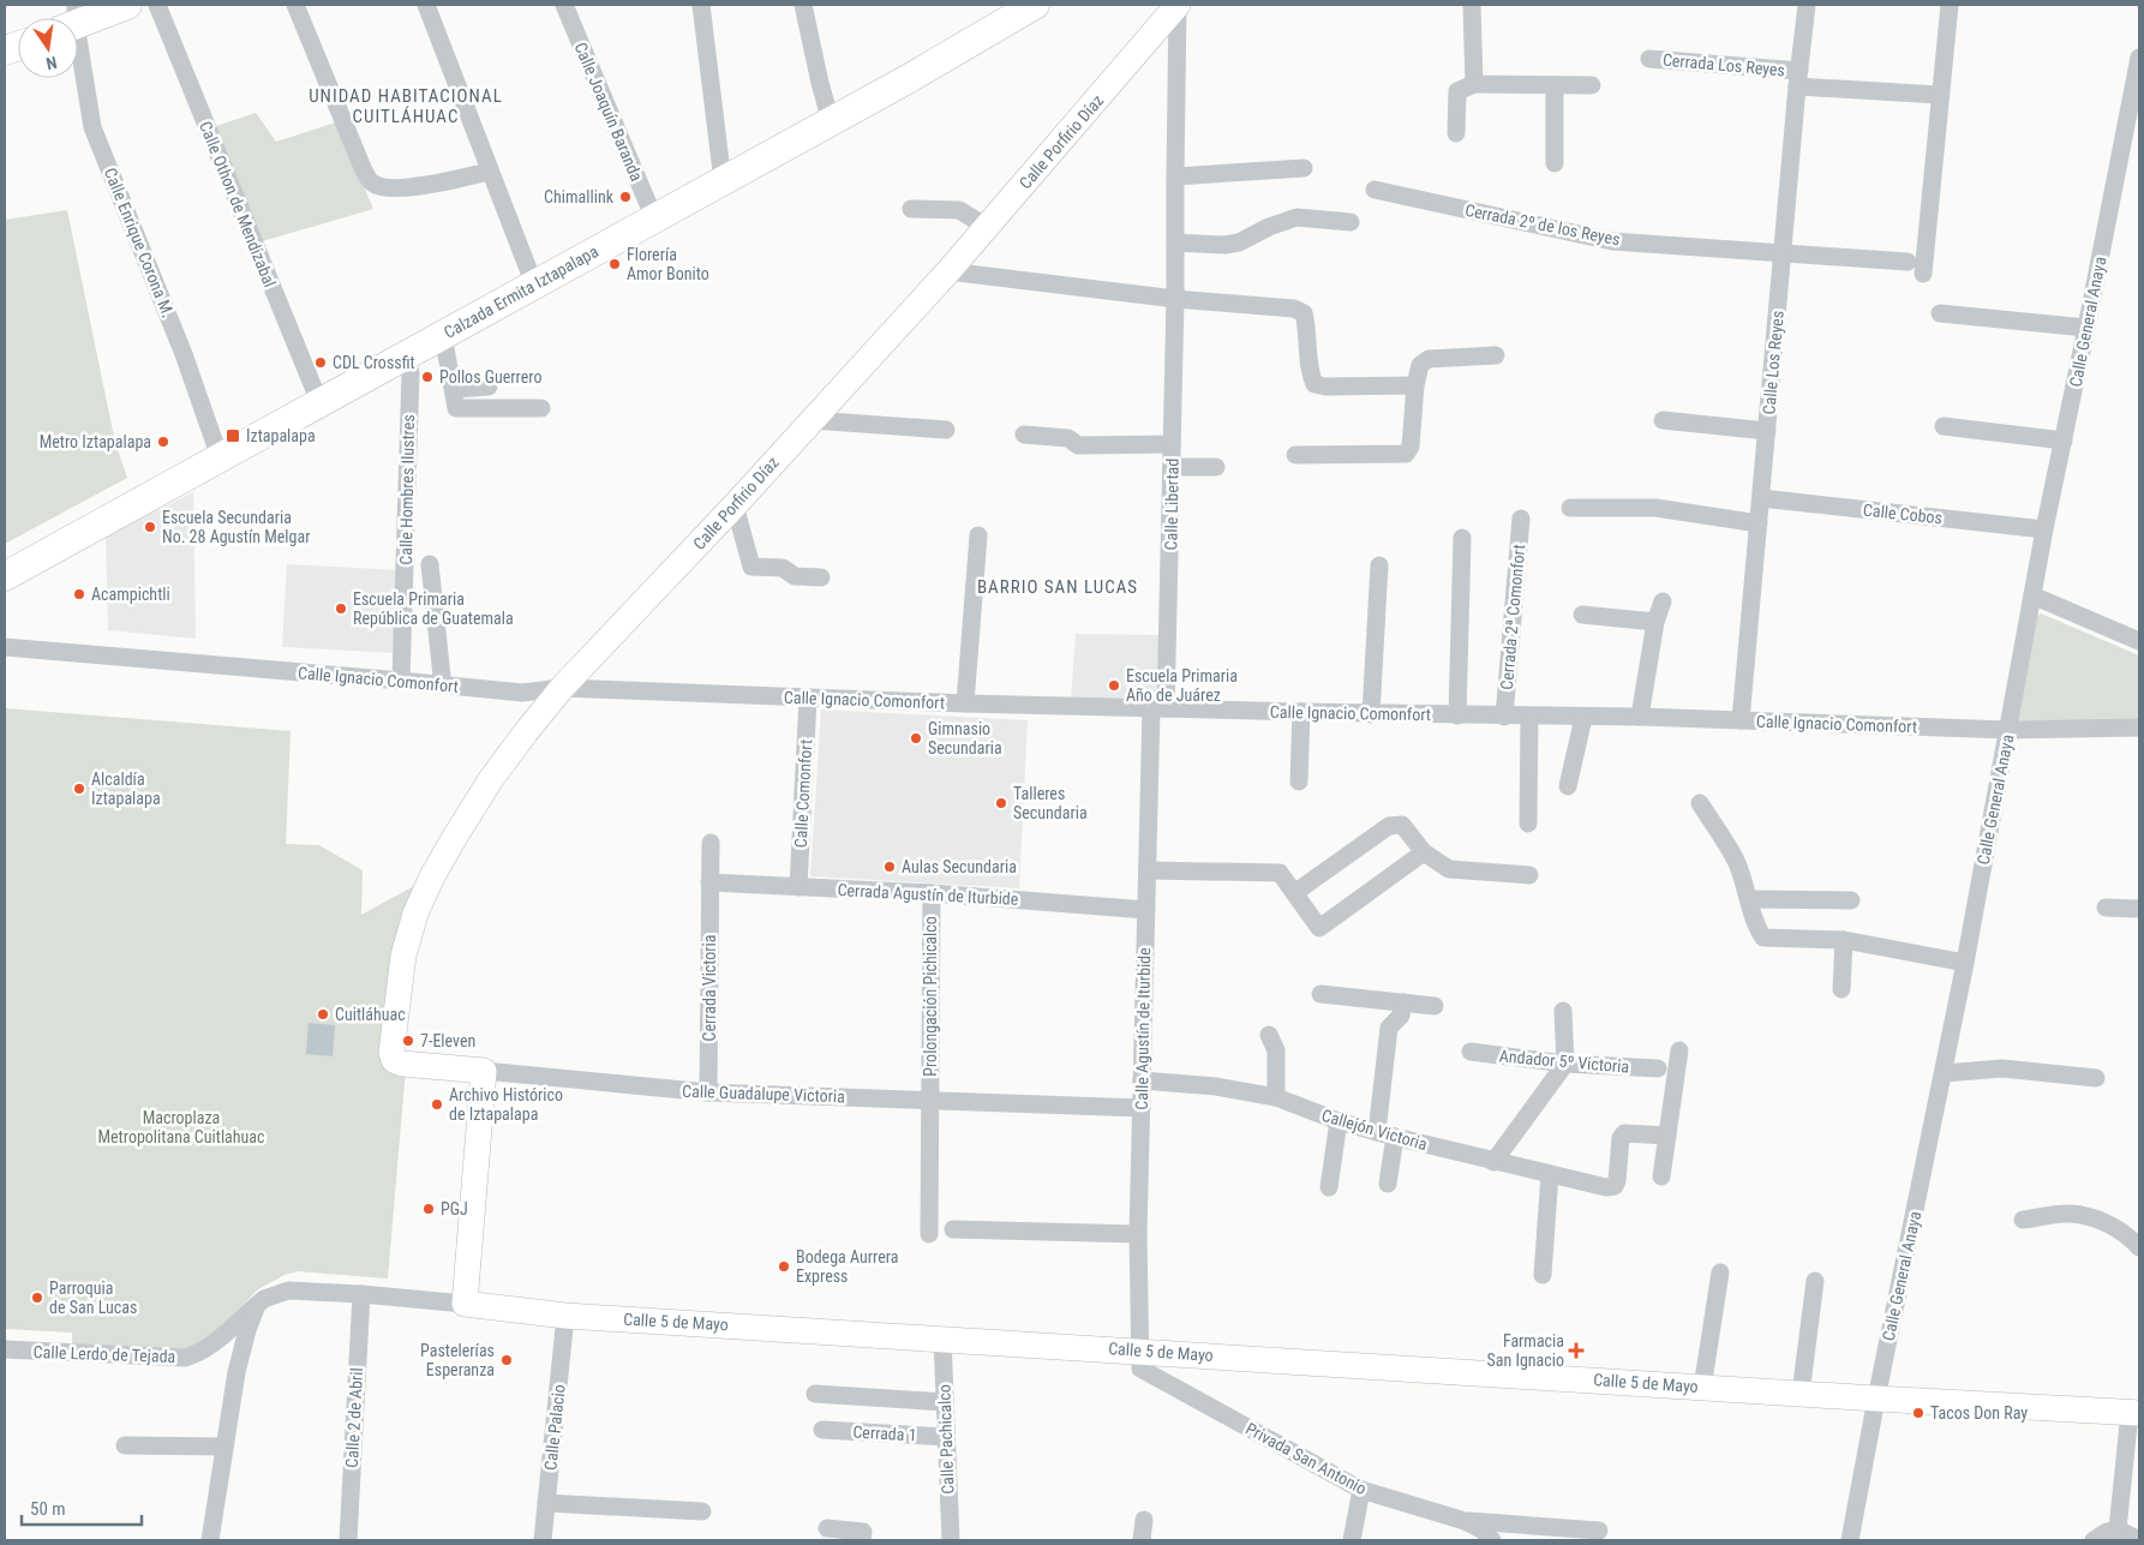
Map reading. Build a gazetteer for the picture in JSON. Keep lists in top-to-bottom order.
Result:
{
  "streets": {
    "main road": ["Calzada Ermita Iztapalapa"],
    "street": [
      "Cerrada Los Reyes",
      "Calle Joaquín Baranda",
      "Calle Porfirio Díaz",
      "Calle Othon de Mendizabal",
      "Cerrada 2º de los Reyes",
      "Calle Enrique Corona M.",
      "Calle General Anaya",
      "Calle Los Reyes",
      "Calle Hombres Ilustres",
      "Calle Libertad",
      "Calle Cobos",
      "Cerrada 2ª Comonfort",
      "Calle Ignacio Comonfort",
      "Calle Comonfort",
      "Cerrada Agustín de Iturbide",
      "Cerrada Victoria",
      "Prolongación Pichicalco",
      "Calle Agustín de Iturbide",
      "Andador 5º Victoria",
      "Calle Guadalupe Victoria",
      "Callejón Victoria",
      "Calle 5 de Mayo",
      "Calle Lerdo de Tejada",
      "Calle 2 de Abril",
      "Calle Palacio",
      "Cerrada 1",
      "Calle Pachicalco",
      "Privada San Antonio"
    ]
  },
  "crossings": [
    ["Cerrada Los Reyes", "Calle Los Reyes"],
    ["Calle Joaquín Baranda", "Calzada Ermita Iztapalapa"],
    ["Calle Porfirio Díaz", "Calle Libertad"],
    ["Calle Porfirio Díaz", "Calle Ignacio Comonfort"],
    ["Calle Porfirio Díaz", "Calle Guadalupe Victoria"],
    ["Calle Othon de Mendizabal", "Calzada Ermita Iztapalapa"],
    ["Cerrada 2º de los Reyes", "Calle Los Reyes"],
    ["Calle Enrique Corona M.", "Calzada Ermita Iztapalapa"],
    ["Calle General Anaya", "Calle Cobos"],
    ["Calle General Anaya", "Calle Ignacio Comonfort"],
    ["Calle General Anaya", "Calle 5 de Mayo"],
    ["Calle Los Reyes", "Calle Cobos"],
    ["Calle Los Reyes", "Calle Ignacio Comonfort"],
    ["Calle Hombres Ilustres", "Calle Ignacio Comonfort"],
    ["Calle Libertad", "Calle Ignacio Comonfort"],
    ["Calle Libertad", "Calle Agustín de Iturbide"],
    ["Cerrada 2ª Comonfort", "Calle Ignacio Comonfort"],
    ["Calle Ignacio Comonfort", "Calle Comonfort"],
    ["Calle Ignacio Comonfort", "Calle Agustín de Iturbide"],
    ["Calle Comonfort", "Cerrada Agustín de Iturbide"],
    ["Cerrada Agustín de Iturbide", "Cerrada Victoria"],
    ["Cerrada Agustín de Iturbide", "Prolongación Pichicalco"],
    ["Cerrada Agustín de Iturbide", "Calle Agustín de Iturbide"],
    ["Cerrada Victoria", "Calle Guadalupe Victoria"],
    ["Prolongación Pichicalco", "Calle Guadalupe Victoria"],
    ["Calle Agustín de Iturbide", "Calle Guadalupe Victoria"],
    ["Calle Agustín de Iturbide", "Callejón Victoria"],
    ["Calle Agustín de Iturbide", "Calle 5 de Mayo"],
    ["Calle Agustín de Iturbide", "Privada San Antonio"],
    ["Calle 5 de Mayo", "Calle Lerdo de Tejada"],
    ["Calle 5 de Mayo", "Calle 2 de Abril"],
    ["Calle 5 de Mayo", "Calle Palacio"],
    ["Calle 5 de Mayo", "Calle Pachicalco"],
    ["Calle 5 de Mayo", "Privada San Antonio"],
    ["Cerrada 1", "Calle Pachicalco"]
  ],
  "districts": ["UNIDAD HABITACIONAL CUITLÁHUAC", "BARRIO SAN LUCAS"],
  "parks": ["Macroplaza Metropolitana Cuitlahuac"],
  "places": {
    "other": [
      "Chimallink",
      "Florería Amor Bonito",
      "CDL Crossfit",
      "Pollos Guerrero",
      "Metro Iztapalapa",
      "Escuela Secundaria No. 28 Agustín Melgar",
      "Acampichtli",
      "Escuela Primaria República de Guatemala",
      "Escuela Primaria Año de Juárez",
      "Gimnasio Secundaria",
      "Alcaldía Iztapalapa",
      "Talleres Secundaria",
      "Aulas Secundaria",
      "Cuitláhuac",
      "7-Eleven",
      "Archivo Histórico de Iztapalapa",
      "PGJ",
      "Bodega Aurrera Express",
      "Parroquia de San Lucas",
      "Pastelerías Esperanza",
      "Tacos Don Ray"
    ],
    "transit": ["Iztapalapa"],
    "health": ["Farmacia San Ignacio"]
  },
  "scale_bar": "50 m",
  "north": "bottom"
}
